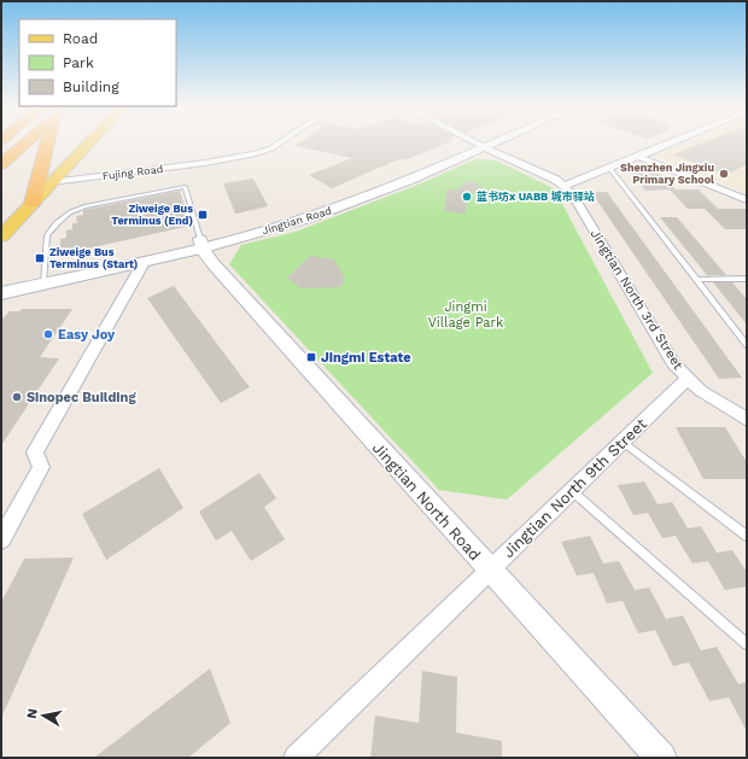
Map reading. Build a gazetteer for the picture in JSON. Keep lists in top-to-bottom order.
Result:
{
  "streets": {
    "main road": ["Jingtian Road"],
    "street": [
      "Fujing Road",
      "Jingtian North 3rd Street",
      "Jingtian North 9th Street",
      "Jingtian North Road"
    ]
  },
  "crossings": [
    ["Jingtian Road", "Jingtian North 3rd Street"],
    ["Jingtian Road", "Jingtian North Road"],
    ["Jingtian North 3rd Street", "Jingtian North 9th Street"],
    ["Jingtian North 9th Street", "Jingtian North Road"]
  ],
  "parks": ["Jingmi Village Park"],
  "places": {
    "other": [
      "Shenzhen Jingxiu Primary School",
      "蓝书坊x UABB 城市驿站",
      "Easy Joy",
      "Sinopec Building"
    ],
    "transit": ["Ziweige Bus Terminus (End)", "Ziweige Bus Terminus (Start)", "Jingmi Estate"]
  },
  "legend": ["Road", "Park", "Building"],
  "north": "left"
}
